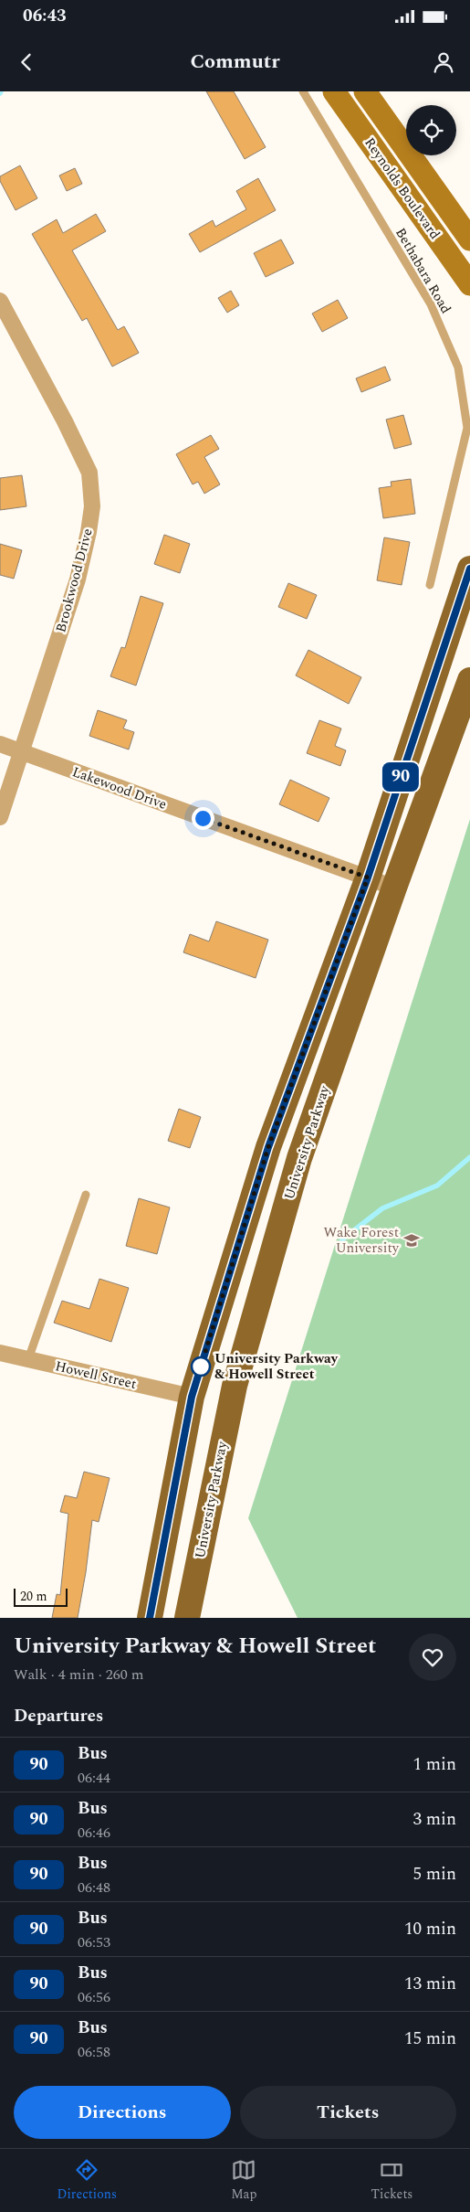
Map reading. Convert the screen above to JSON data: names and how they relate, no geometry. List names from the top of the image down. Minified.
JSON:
{"streets":{"main road":["Reynolds Boulevard","University Parkway"],"street":["Brookwood Drive","Lakewood Drive","Howell Street"],"lane":["Bethabara Road"]},"crossings":[["Brookwood Drive","Lakewood Drive"],["Lakewood Drive","University Parkway"]],"places":{"school or university":["Wake Forest University"],"other":["University Parkway & Howell Street"]},"lines":["bus line 90"],"scale_bar":"20 m","page":{"status":"06:43","header":"Commutr","on_map":"90","scale":"20 m","heading":[["University Parkway & Howell Street","Walk · 4 min · 260 m"],"Departures"],"list":[{"mark":"90","name":"Bus","note":"06:44","value":"1 min"},{"mark":"90","name":"Bus","note":"06:46","value":"3 min"},{"mark":"90","name":"Bus","note":"06:48","value":"5 min"},{"mark":"90","name":"Bus","note":"06:53","value":"10 min"},{"mark":"90","name":"Bus","note":"06:56","value":"13 min"},{"mark":"90","name":"Bus","note":"06:58","value":"15 min"}],"buttons":["Directions","Tickets"],"tabs":["Directions","Map","Tickets"]}}
